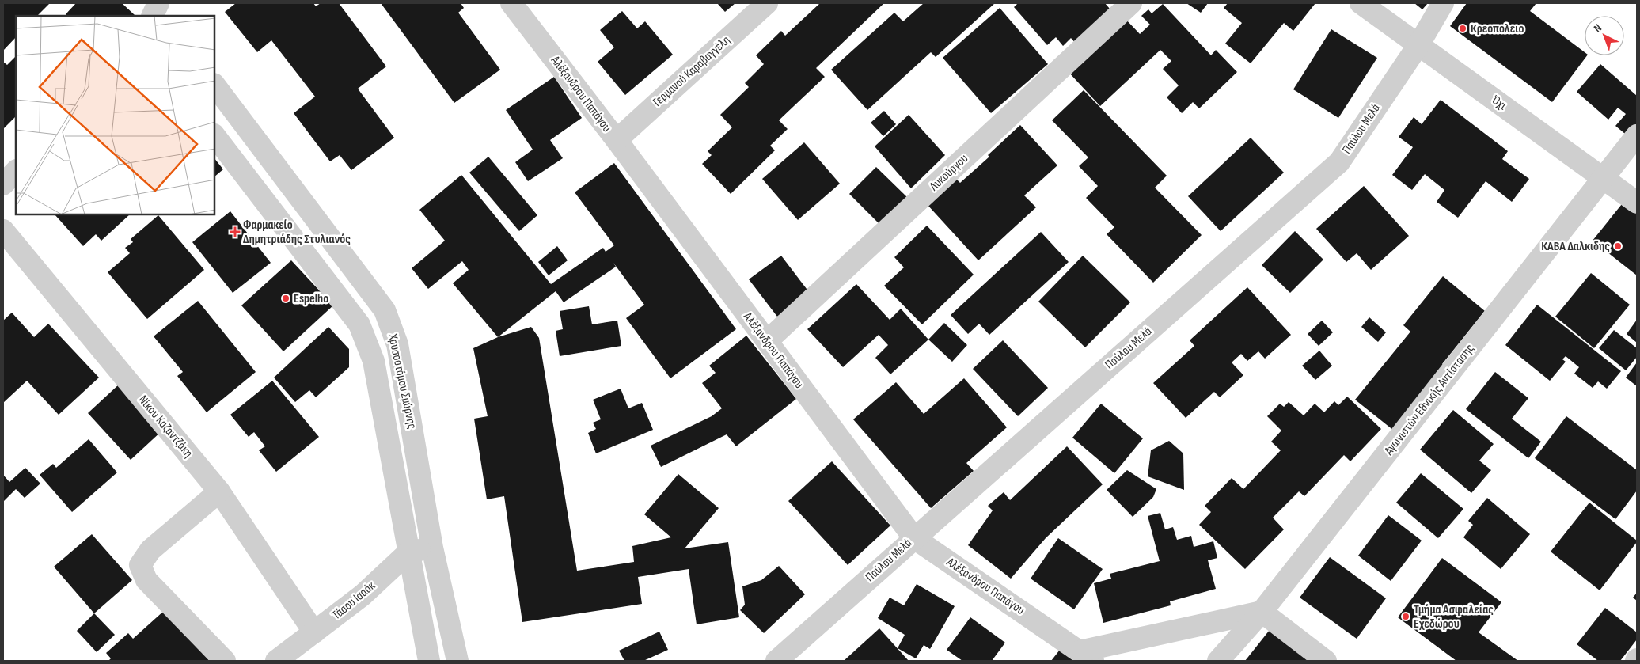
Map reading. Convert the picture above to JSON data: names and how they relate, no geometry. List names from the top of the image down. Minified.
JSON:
{"streets":{"street":["Γερμανού Καραβαγγέλη","Αλέξανδρου Παπάγου","Όχι","Παύλου Μελά","Λυκούργου","Χρυσοστόμου Σμύρνης","Αγωνιστών Εθνικής Αντίστασης","Νίκου Καζαντζάκη","Τάσου Ισαάκ"]},"crossings":[["Γερμανού Καραβαγγέλη","Αλέξανδρου Παπάγου"],["Αλέξανδρου Παπάγου","Παύλου Μελά"],["Αλέξανδρου Παπάγου","Λυκούργου"],["Αλέξανδρου Παπάγου","Αγωνιστών Εθνικής Αντίστασης"],["Όχι","Παύλου Μελά"],["Όχι","Αγωνιστών Εθνικής Αντίστασης"],["Χρυσοστόμου Σμύρνης","Τάσου Ισαάκ"],["Νίκου Καζαντζάκη","Τάσου Ισαάκ"]],"places":{"other":["Κρεοπολειο","ΚΑΒΑ Δαλκιδης","Espelho","Τμήμα Ασφαλείας Εχεδώρου"],"health":["Φαρμακείο Δημητριάδης Στυλιανός"]},"north":"top left"}
